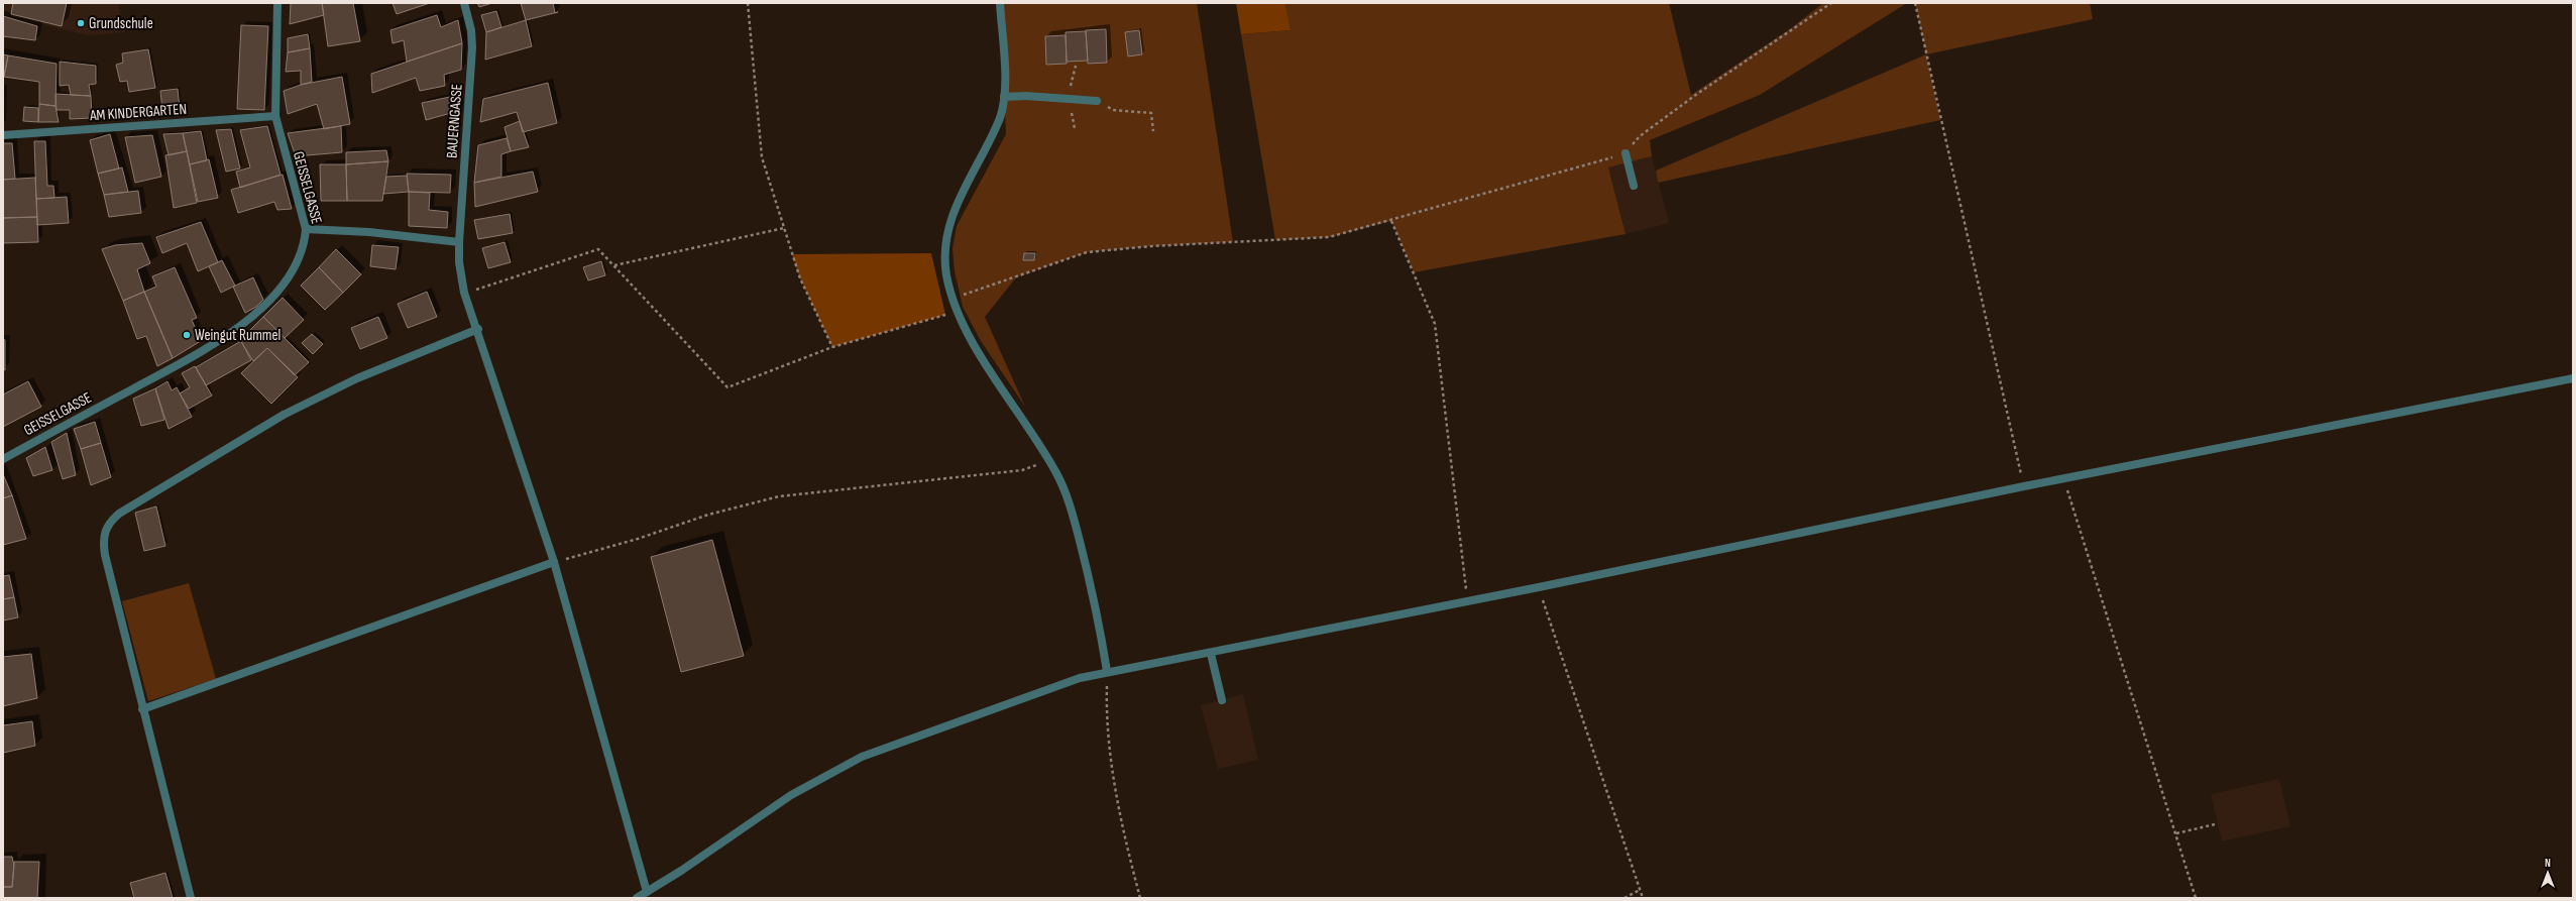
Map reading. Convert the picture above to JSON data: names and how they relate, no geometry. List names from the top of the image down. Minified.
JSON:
{"streets":{"street":["AM KINDERGARTEN","BAUERNGASSE","GEISSELGASSE"]},"crossings":[["AM KINDERGARTEN","GEISSELGASSE"]],"places":["Grundschule","Weingut Rummel"],"north":"top"}
